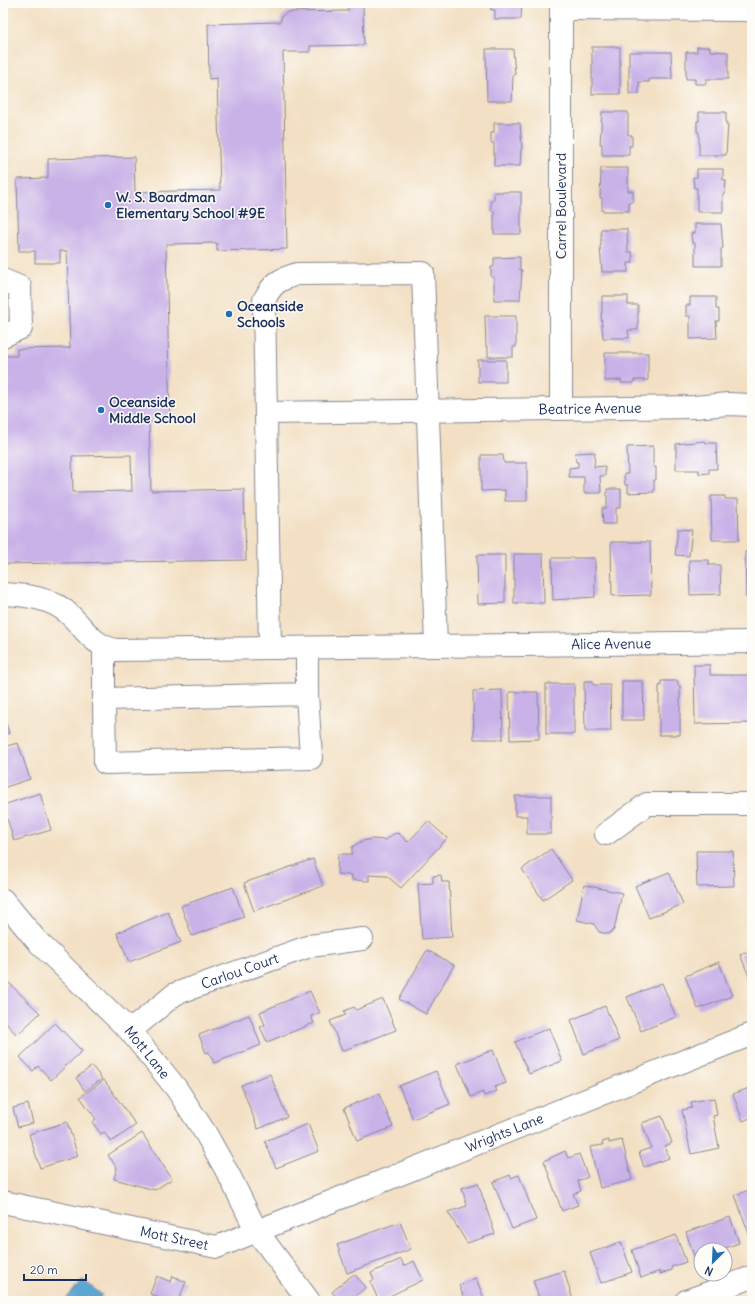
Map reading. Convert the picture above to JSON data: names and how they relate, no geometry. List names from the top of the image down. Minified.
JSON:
{"streets":{"street":["Carrel Boulevard","Beatrice Avenue","Alice Avenue","Carlou Court","Mott Lane","Wrights Lane","Mott Street"]},"crossings":[["Carrel Boulevard","Beatrice Avenue"],["Carlou Court","Mott Lane"],["Mott Lane","Wrights Lane"],["Mott Lane","Mott Street"],["Wrights Lane","Mott Street"]],"places":["W. S. Boardman Elementary School #9E","Oceanside Schools","Oceanside Middle School"],"scale_bar":"20 m","north":"bottom left"}
